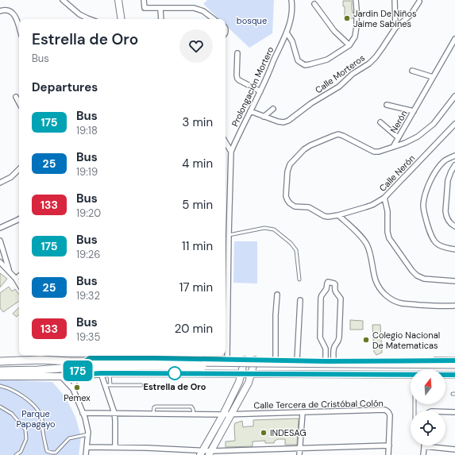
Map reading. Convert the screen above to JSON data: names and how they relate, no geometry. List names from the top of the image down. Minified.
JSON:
{"streets":{"street":["Calle Morteros","Prolongación Mortero","Nerón","Calle Nerón","Calle Tercera de Cristóbal Colón"]},"crossings":[["Calle Morteros","Prolongación Mortero"],["Nerón","Calle Nerón"]],"parks":["bosque","Parque Papagayo"],"places":["Jardin De Niños Jaime Sabines","Colegio Nacional De Matematicas","Estrella de Oro","Pemex","INDESAG"],"lines":["bus line 175"],"north":"top","page":{"on_map":"175","heading":[["Estrella de Oro","Bus"],"Departures"],"list":[{"mark":"175","name":"Bus","note":"19:18","value":"3 min"},{"mark":"25","name":"Bus","note":"19:19","value":"4 min"},{"mark":"133","name":"Bus","note":"19:20","value":"5 min"},{"mark":"175","name":"Bus","note":"19:26","value":"11 min"},{"mark":"25","name":"Bus","note":"19:32","value":"17 min"},{"mark":"133","name":"Bus","note":"19:35","value":"20 min"}]}}
